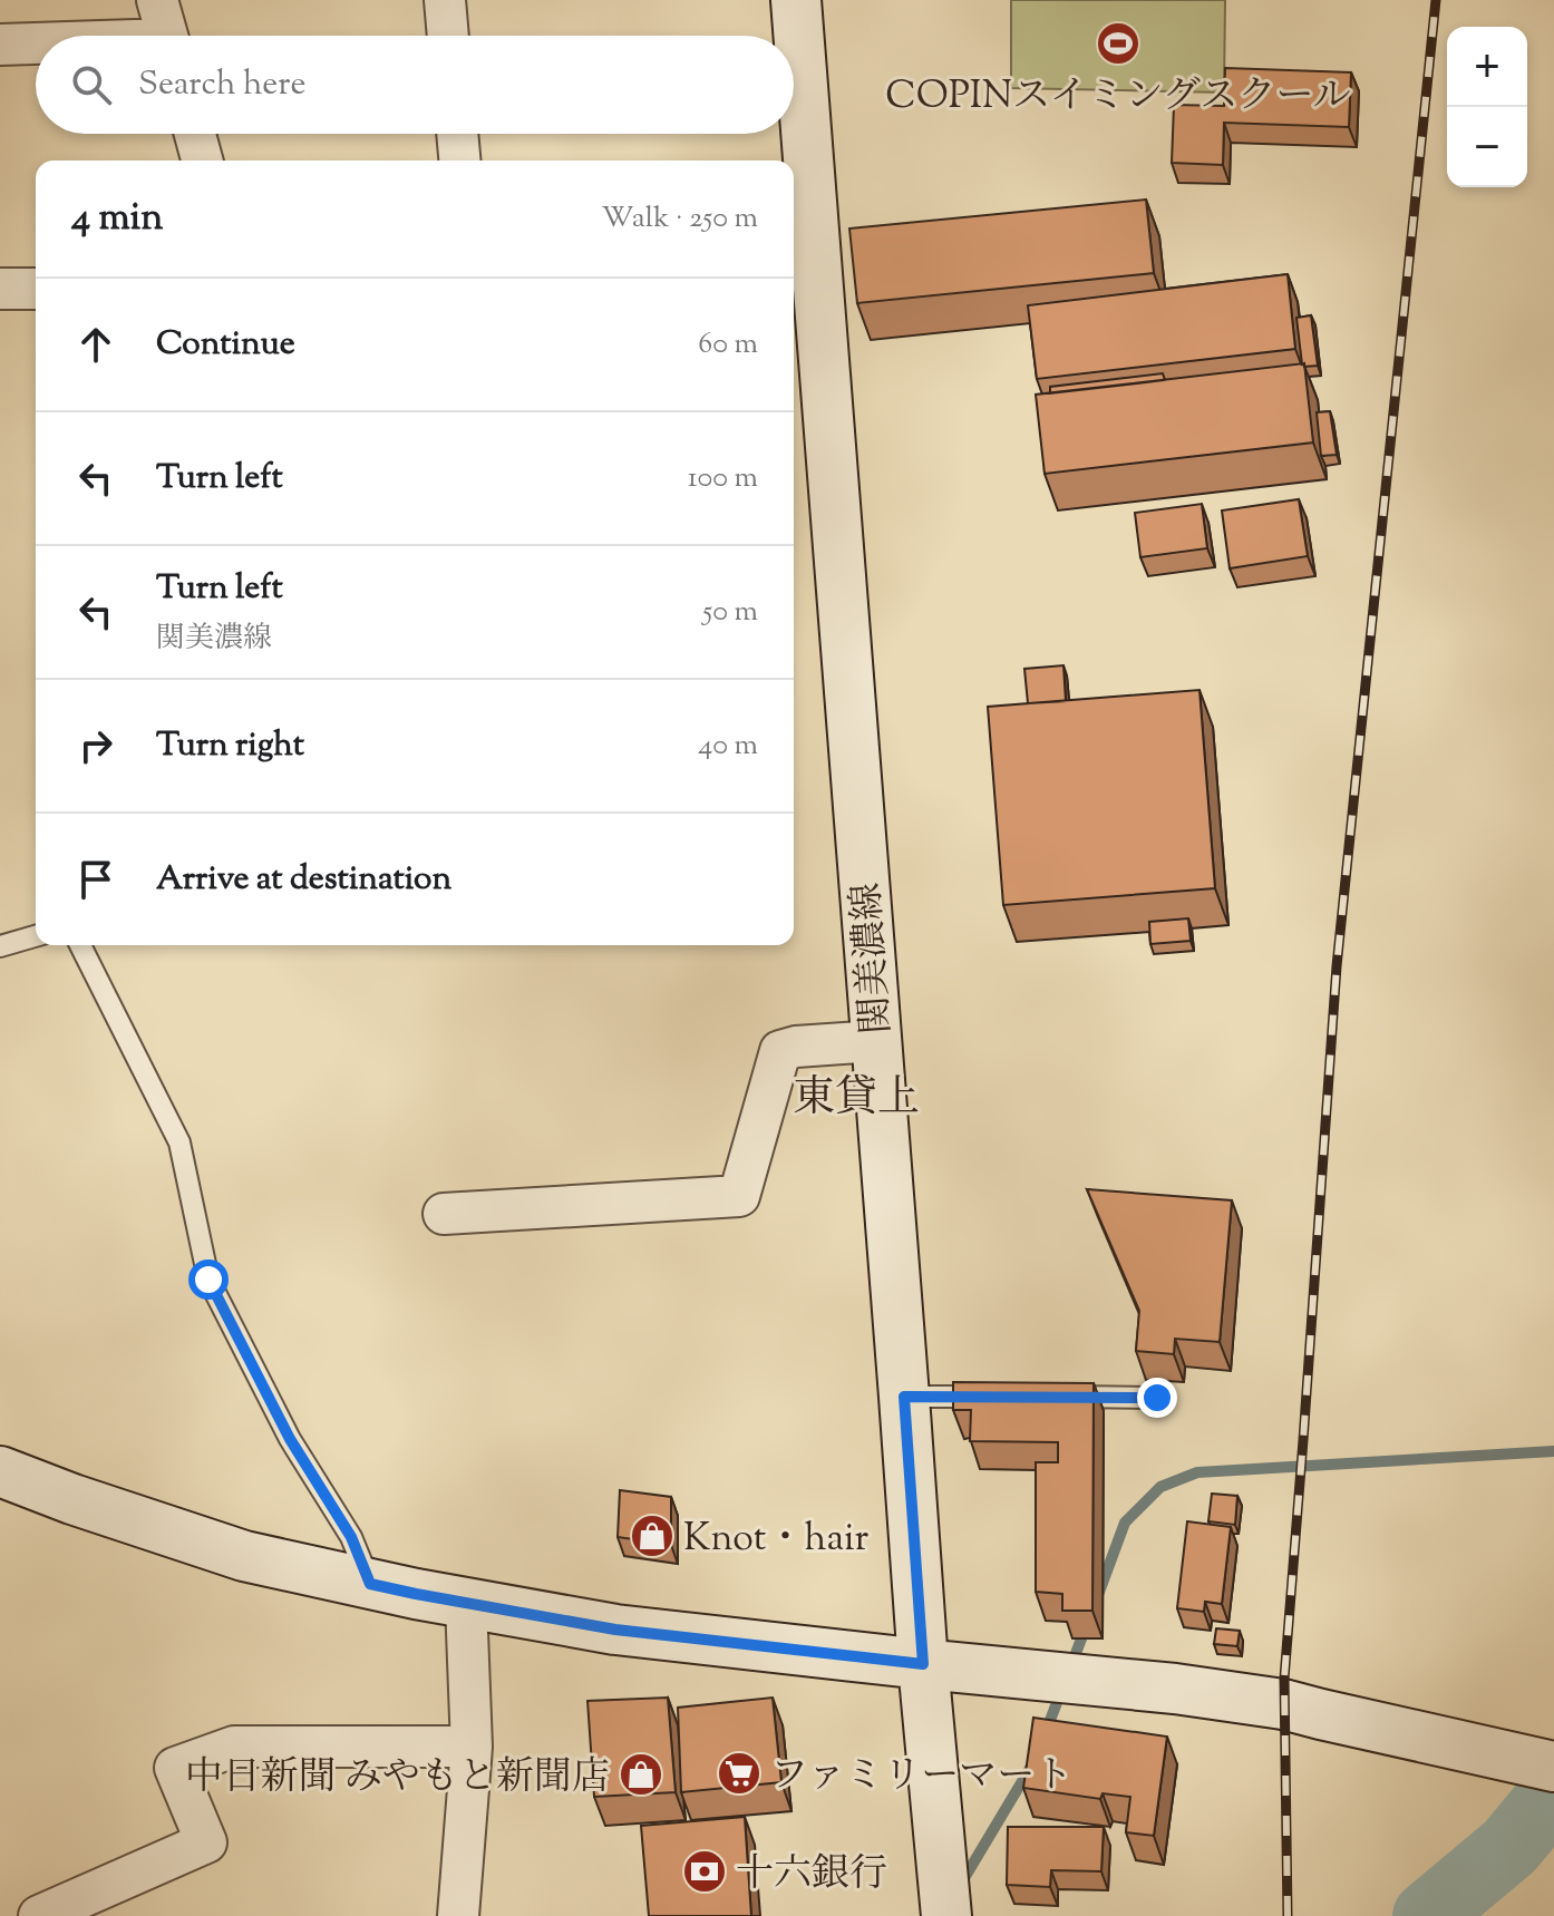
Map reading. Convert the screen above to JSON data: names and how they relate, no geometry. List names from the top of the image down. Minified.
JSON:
{"streets":{"main road":["関美濃線"]},"districts":["東貸上"],"places":{"sports":["COPINスイミングスクール"],"shop":["Knot・hair","中日新聞 みやもと新聞店"],"supermarket":["ファミリーマート"],"bank":["十六銀行"]},"page":{"map_buttons":["+","−"],"search":"Search here","heading":["4 min","Walk · 250 m"],"list":[["Continue","60 m"],["Turn left","100 m"],["Turn left","関美濃線","50 m"],["Turn right","40 m"],"Arrive at destination"]}}
